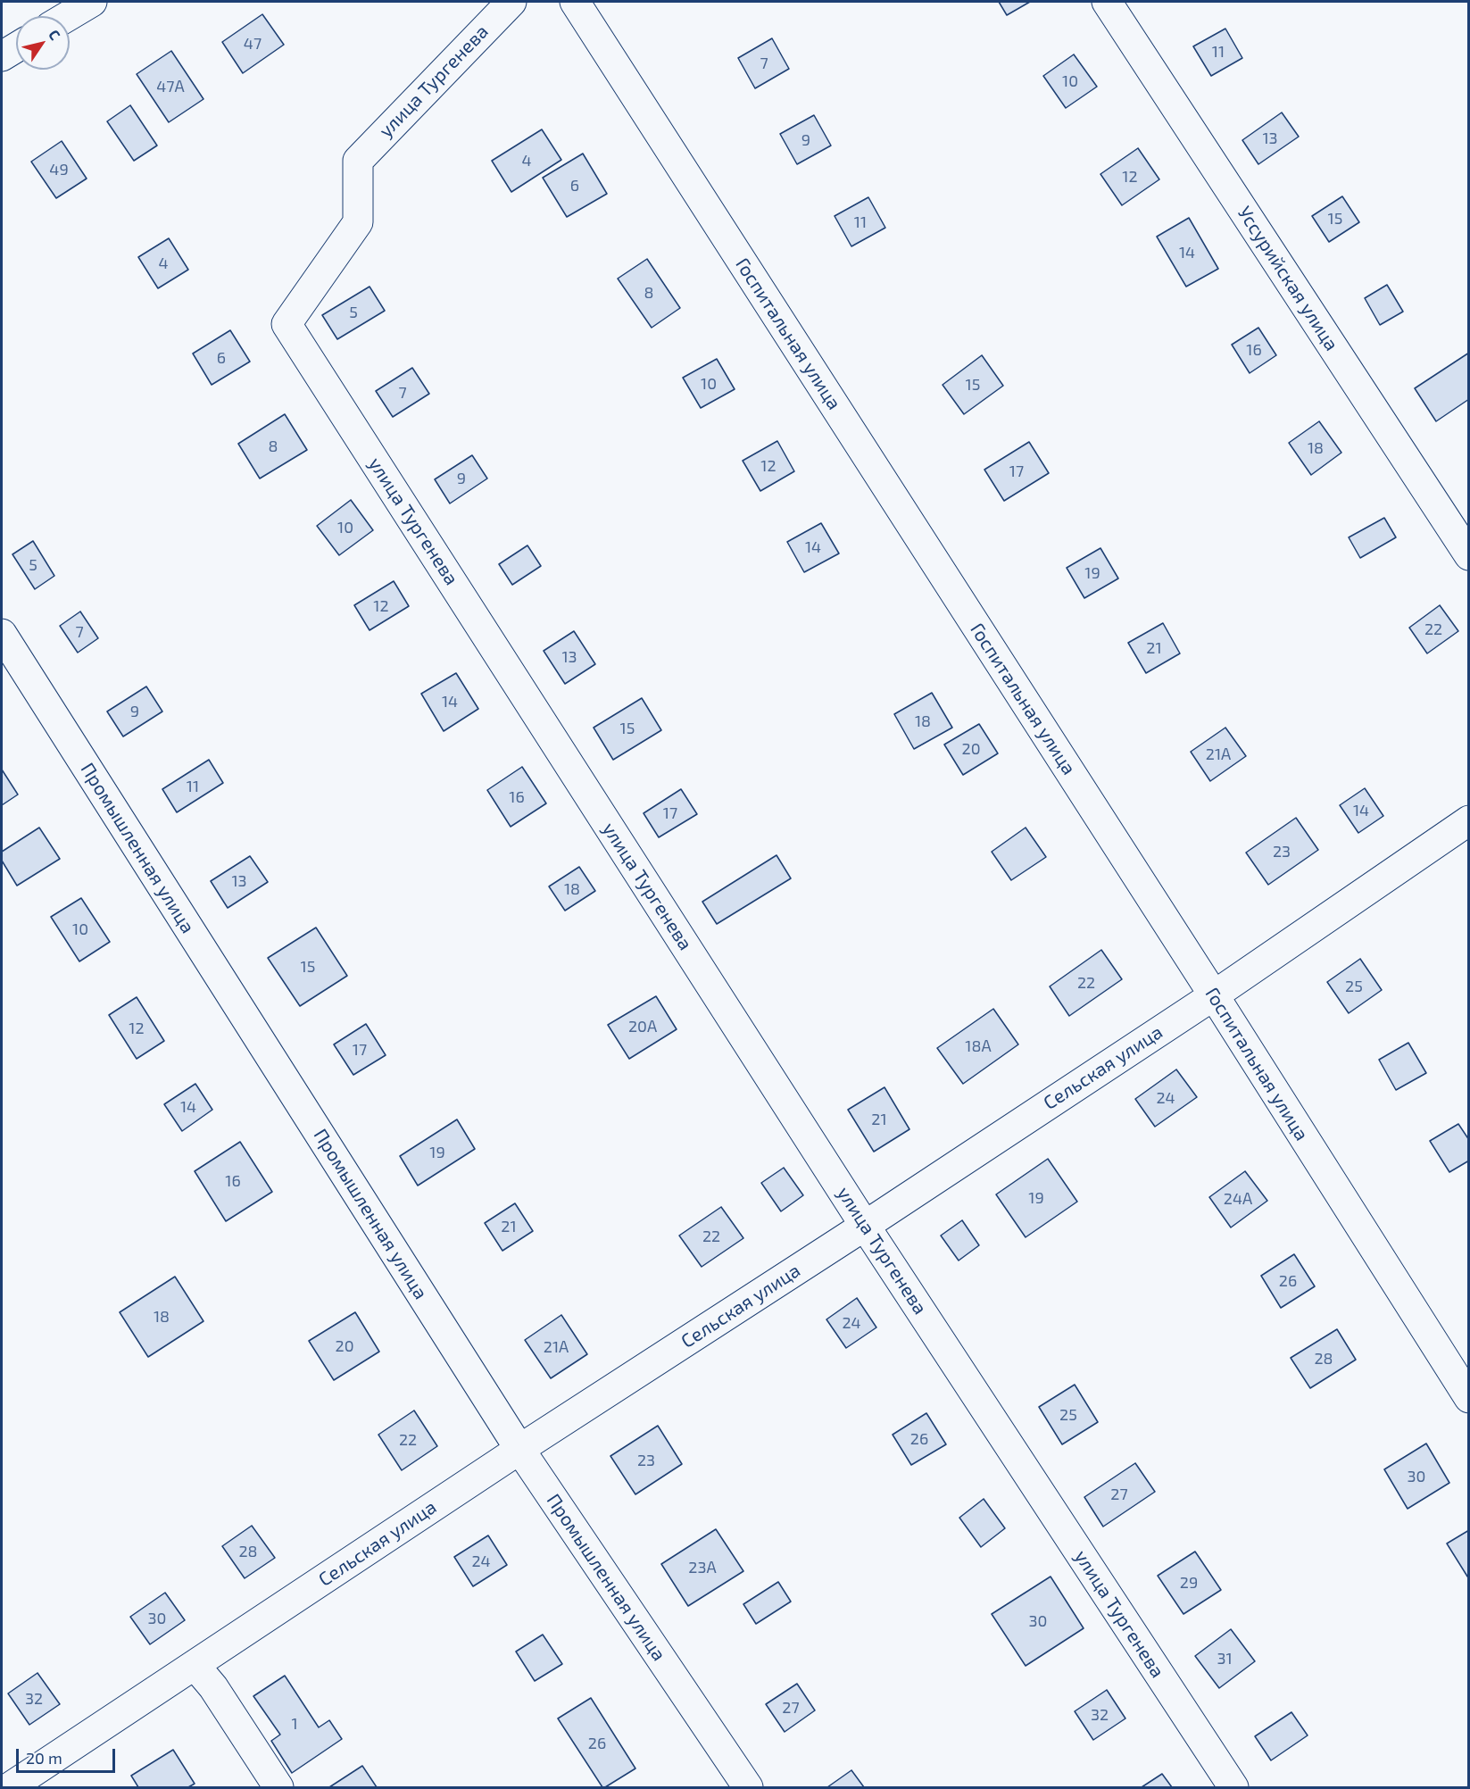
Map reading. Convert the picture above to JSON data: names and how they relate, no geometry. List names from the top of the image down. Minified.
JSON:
{"streets":{"street":["улица Тургенева","Уссурийская улица","Госпитальная улица","Промышленная улица","Сельская улица"]},"crossings":[["улица Тургенева","Сельская улица"],["Госпитальная улица","Сельская улица"],["Промышленная улица","Сельская улица"]],"house_numbers":["47","11","7","10","47А","13","9","4","49","12","6","15","11","14","4","8","5","16","6","10","15","7","8","18","12","17","9","10","14","5","19","12","22","7","21","13","14","9","18","15","20","21А","11","16","14","17","23","13","18","10","15","22","25","20А","12","18А","17","24","14","21","19","16","19","24А","21","22","26","18","24","20","21А","28","25","26","22","23","30","27","28","24","23А","29","30","30","31","32","27","32","1","26"],"scale_bar":"20 m","north":"top right"}
